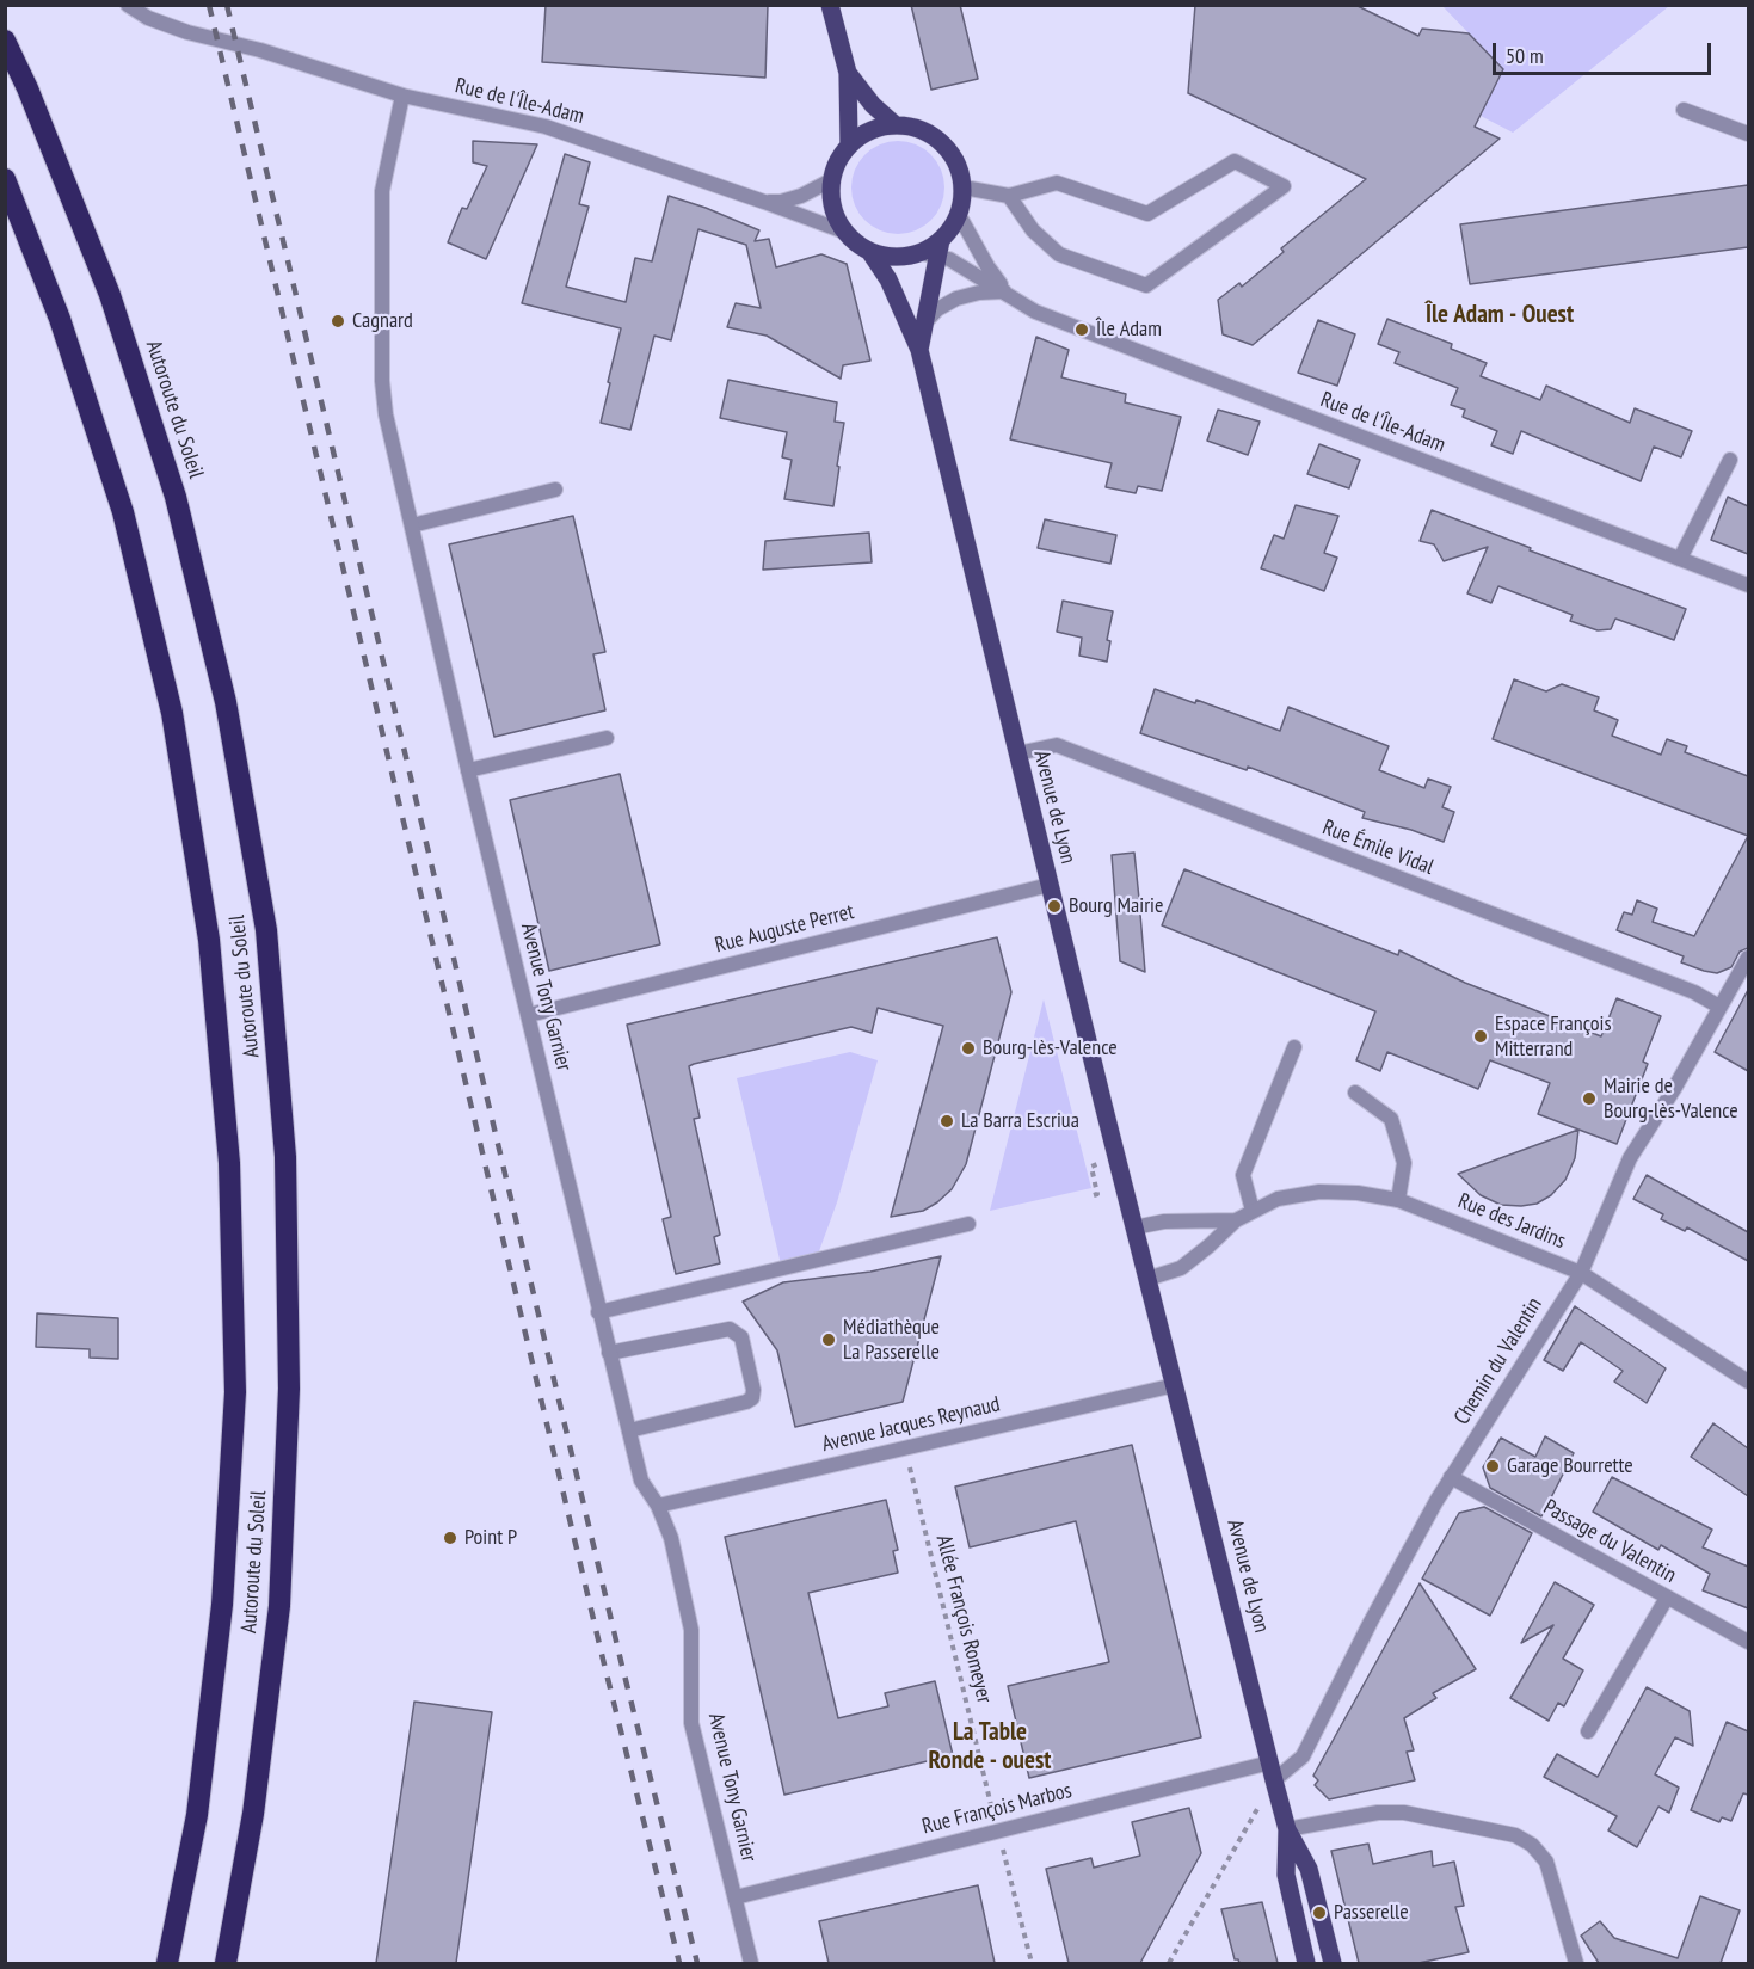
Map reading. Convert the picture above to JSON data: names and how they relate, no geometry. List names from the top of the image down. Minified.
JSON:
{"streets":{"highway":["Autoroute du Soleil"],"main road":["Avenue de Lyon"],"street":["Rue de l'Île-Adam","Rue Émile Vidal","Rue Auguste Perret","Avenue Tony Garnier","Rue des Jardins","Chemin du Valentin","Avenue Jacques Reynaud","Passage du Valentin","Rue François Marbos"],"path":["Allée François Romeyer"]},"crossings":[["Rue de l'Île-Adam","Avenue Tony Garnier"],["Avenue de Lyon","Rue Émile Vidal"],["Avenue de Lyon","Rue Auguste Perret"],["Avenue de Lyon","Rue des Jardins"],["Avenue de Lyon","Chemin du Valentin"],["Avenue de Lyon","Avenue Jacques Reynaud"],["Avenue de Lyon","Rue François Marbos"],["Rue Émile Vidal","Chemin du Valentin"],["Rue Auguste Perret","Avenue Tony Garnier"],["Avenue Tony Garnier","Avenue Jacques Reynaud"],["Avenue Tony Garnier","Rue François Marbos"],["Rue des Jardins","Chemin du Valentin"],["Chemin du Valentin","Passage du Valentin"],["Chemin du Valentin","Rue François Marbos"],["Avenue Jacques Reynaud","Allée François Romeyer"],["Allée François Romeyer","Rue François Marbos"]],"districts":["Île Adam - Ouest","La Table Ronde - ouest"],"places":["Cagnard","Île Adam","Bourg Mairie","Espace François Mitterrand","Bourg-lès-Valence","Mairie de Bourg-lès-Valence","La Barra Escriua","Médiathèque La Passerelle","Garage Bourrette","Point P","Passerelle"],"scale_bar":"50 m"}
